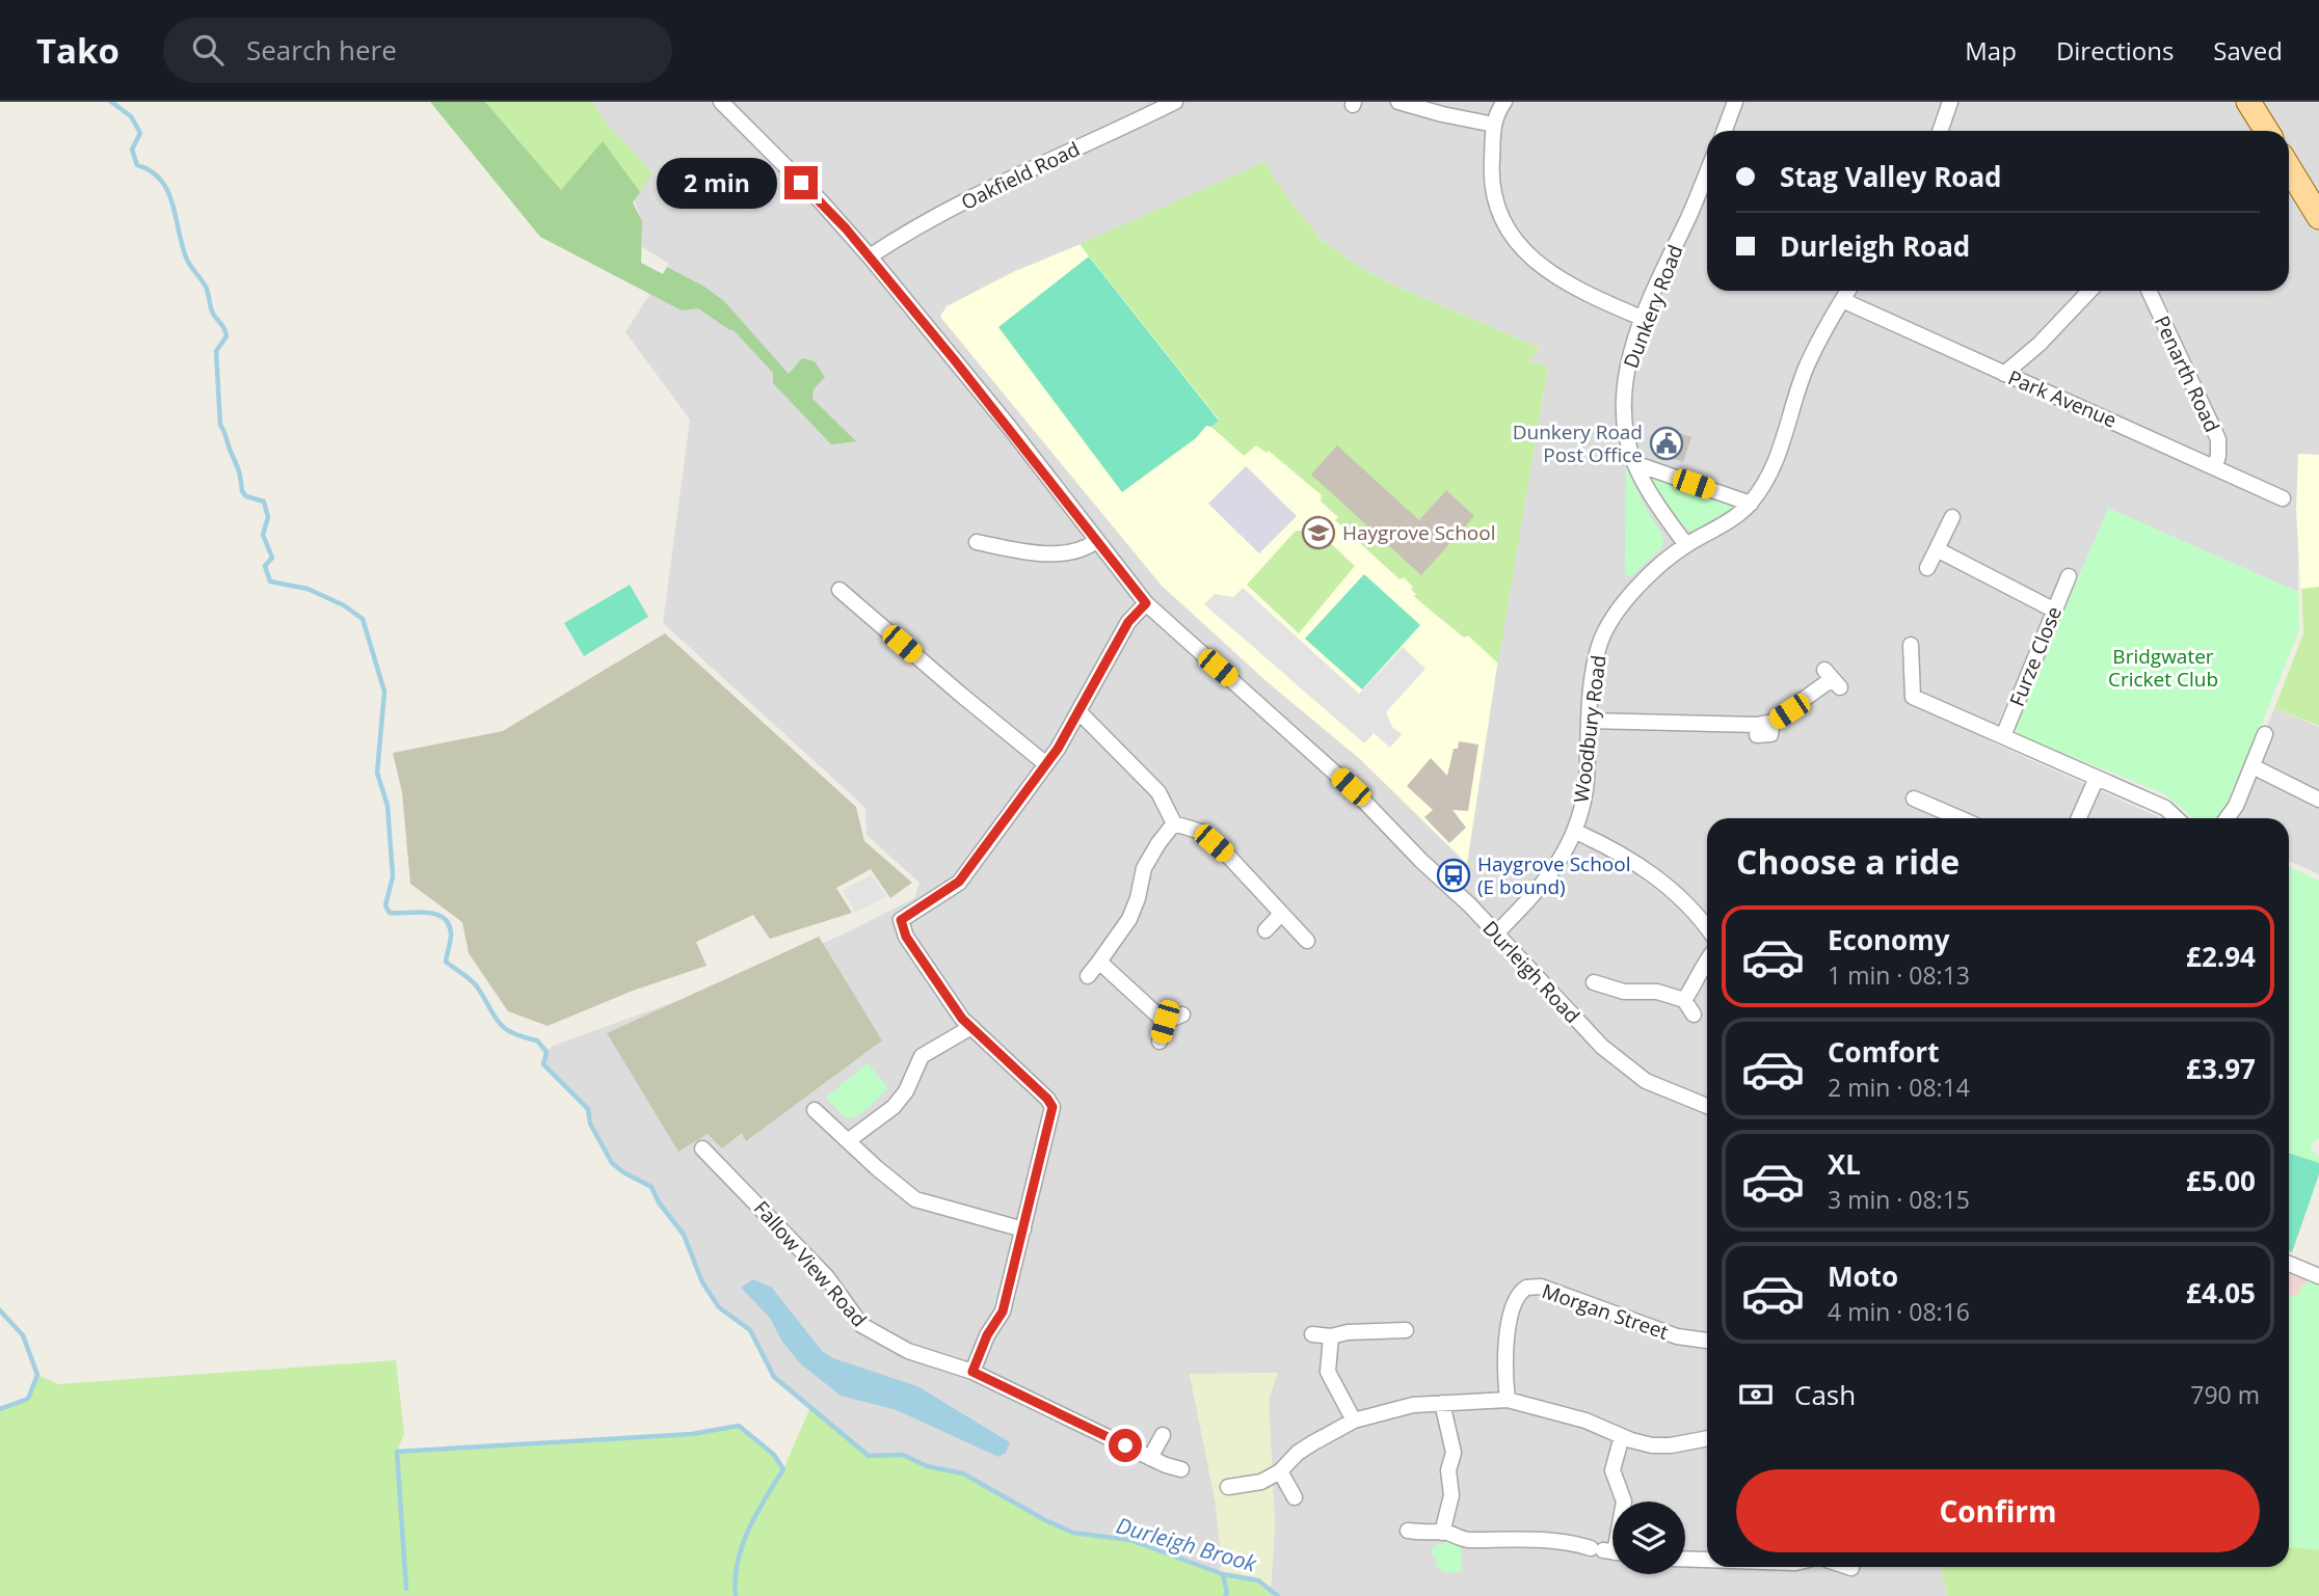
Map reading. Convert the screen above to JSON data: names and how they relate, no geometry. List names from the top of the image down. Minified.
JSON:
{"streets":{"street":["Oakfield Road","Dunkery Road","Penarth Road","Park Avenue","Furze Close","Woodbury Road","Durleigh Road","Fallow View Road","Morgan Street"]},"crossings":[["Oakfield Road","Durleigh Road"],["Dunkery Road","Woodbury Road"],["Penarth Road","Park Avenue"],["Park Avenue","Woodbury Road"],["Woodbury Road","Durleigh Road"]],"water":["Durleigh Brook"],"parks":["Bridgwater Cricket Club"],"places":{"public building":["Dunkery Road Post Office"],"school or university":["Haygrove School"],"bus stop":["Haygrove School (E bound)"]},"page":{"header":"Tako","search":"Search here","nav":["Map","Directions","Saved"],"banner":["Stag Valley Road","Durleigh Road"],"bubble":"2 min","heading":"Choose a ride","list":[{"name":"Economy","note":"1 min · 08:13","value":"£2.94"},{"name":"Comfort","note":"2 min · 08:14","value":"£3.97"},{"name":"XL","note":"3 min · 08:15","value":"£5.00"},{"name":"Moto","note":"4 min · 08:16","value":"£4.05"}],"pay":["Cash","790 m"],"buttons":"Confirm"}}
